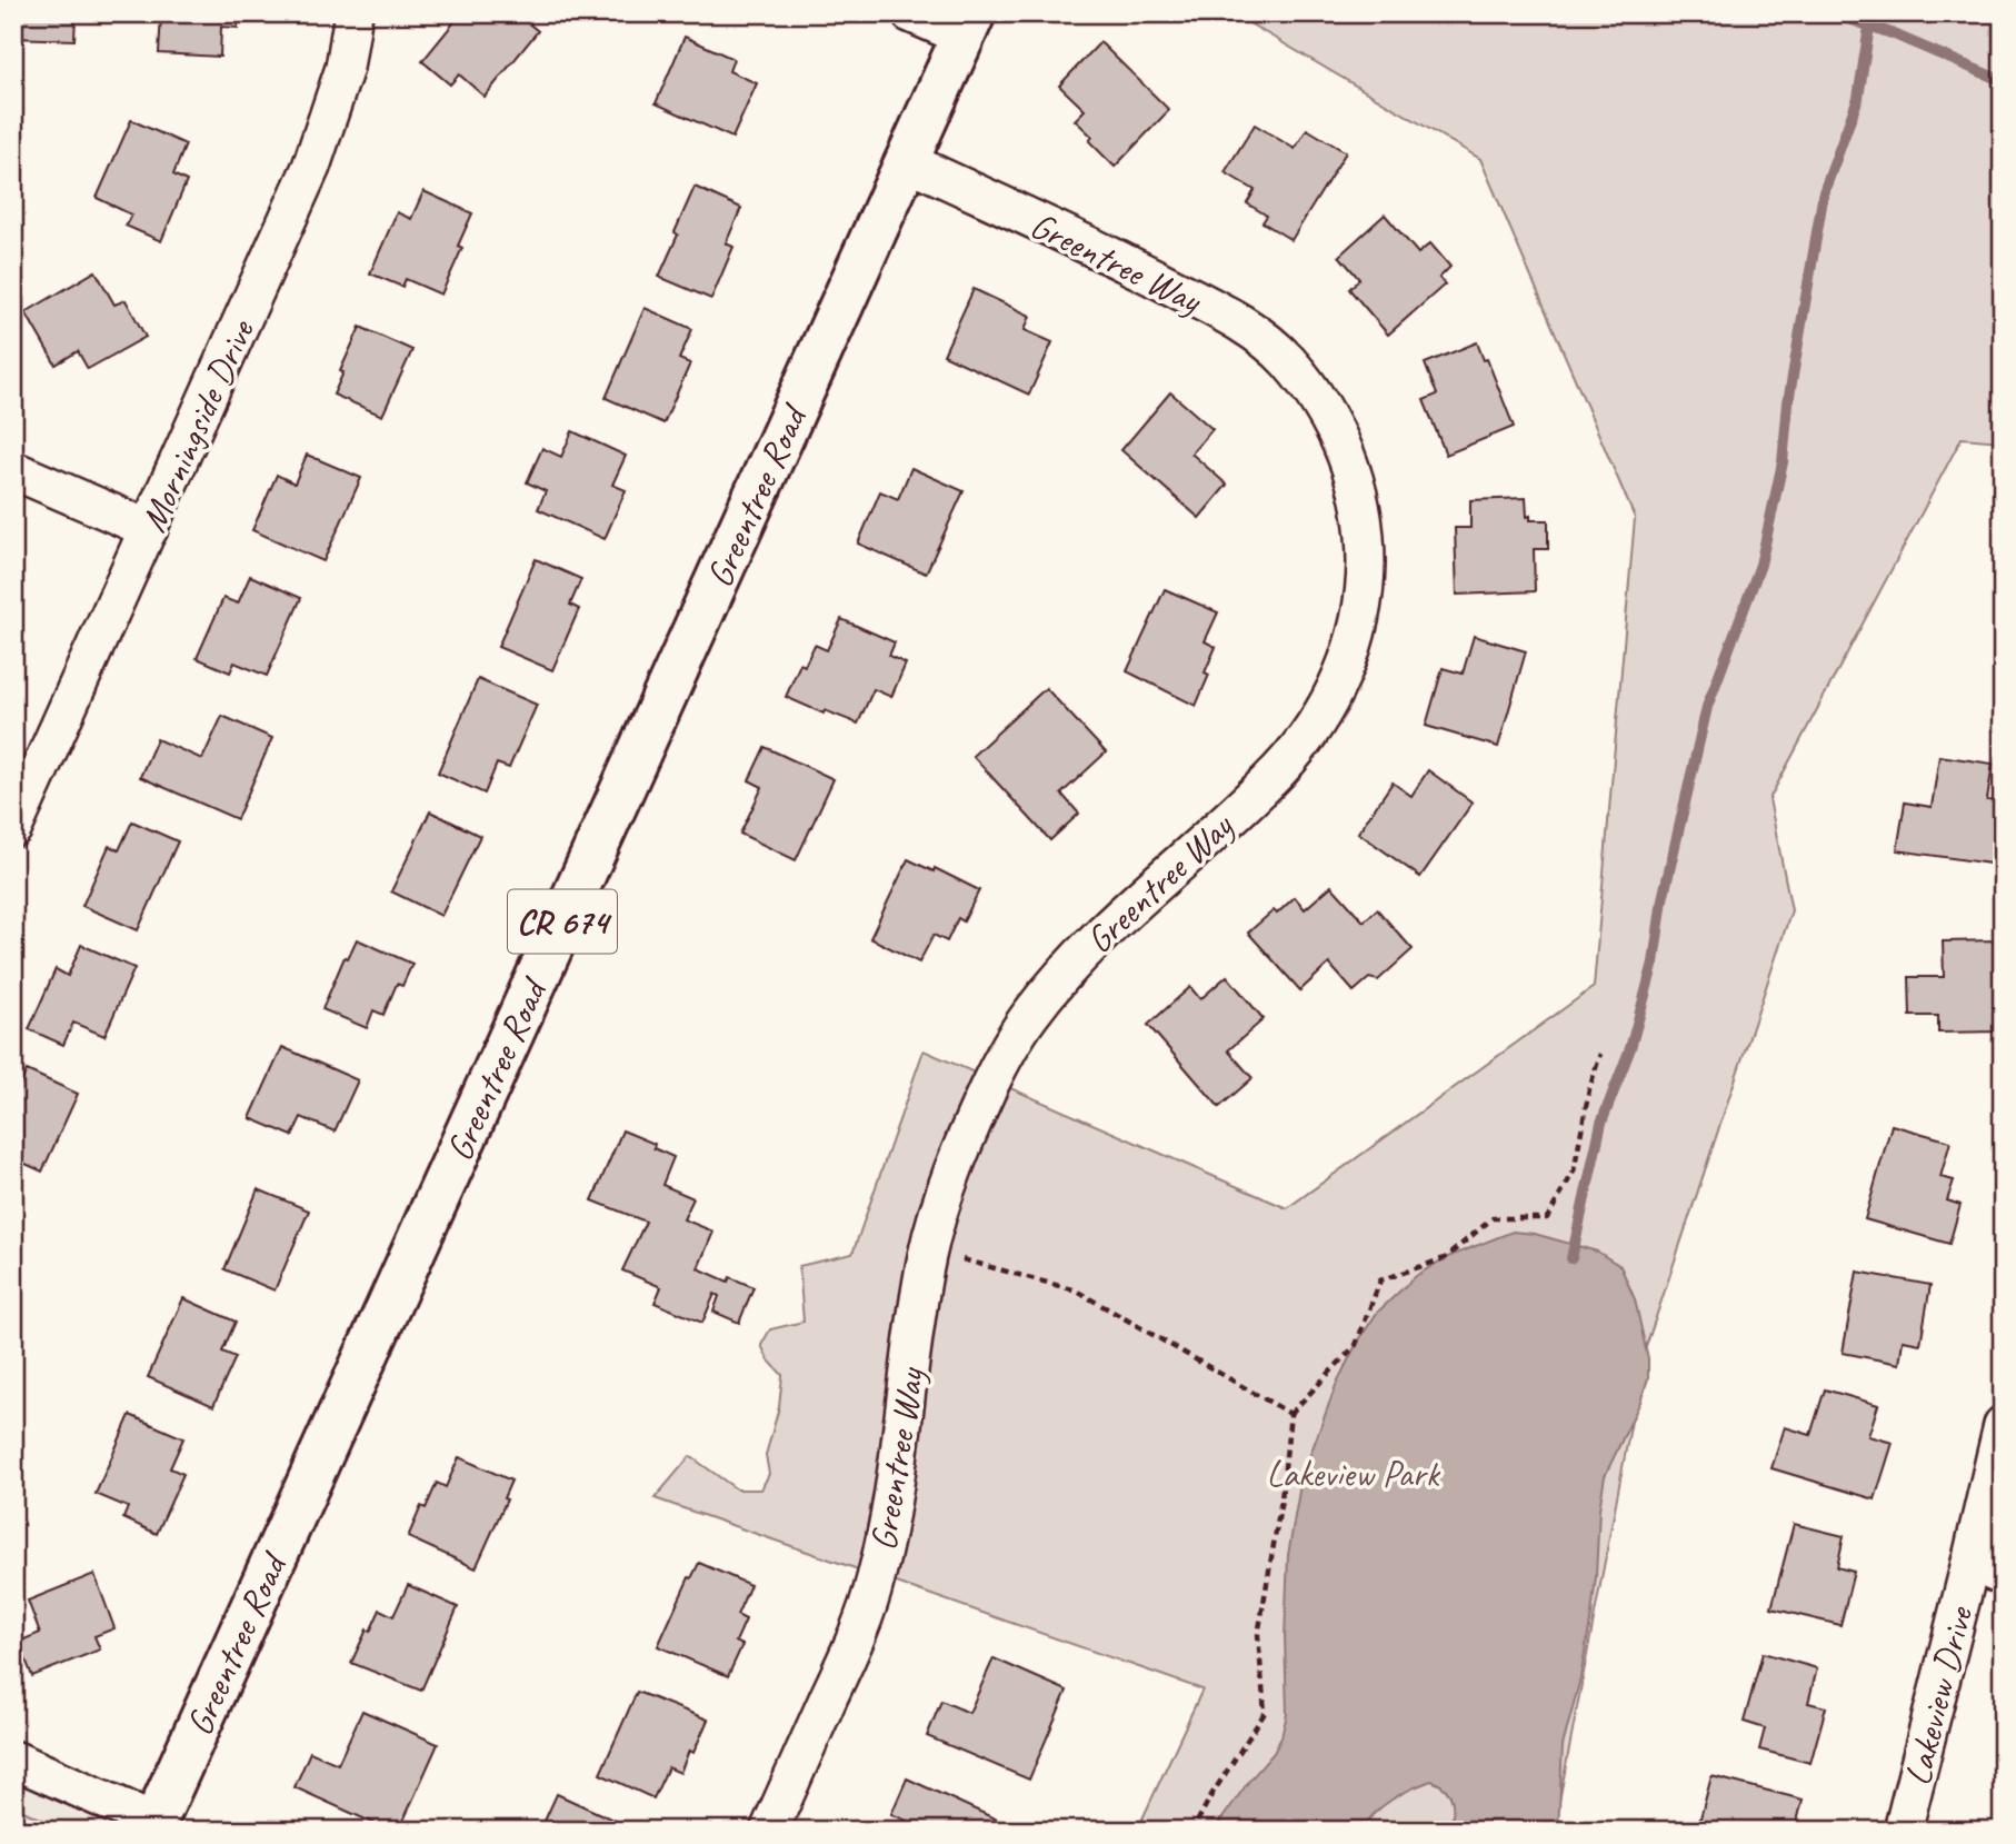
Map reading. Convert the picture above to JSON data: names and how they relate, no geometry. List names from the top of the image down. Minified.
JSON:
{"streets":{"main road":["Greentree Road","CR 674"],"street":["Greentree Way","Morningside Drive","Lakeview Drive"]},"crossings":[["Greentree Way","Greentree Road"]],"parks":["Lakeview Park"]}
